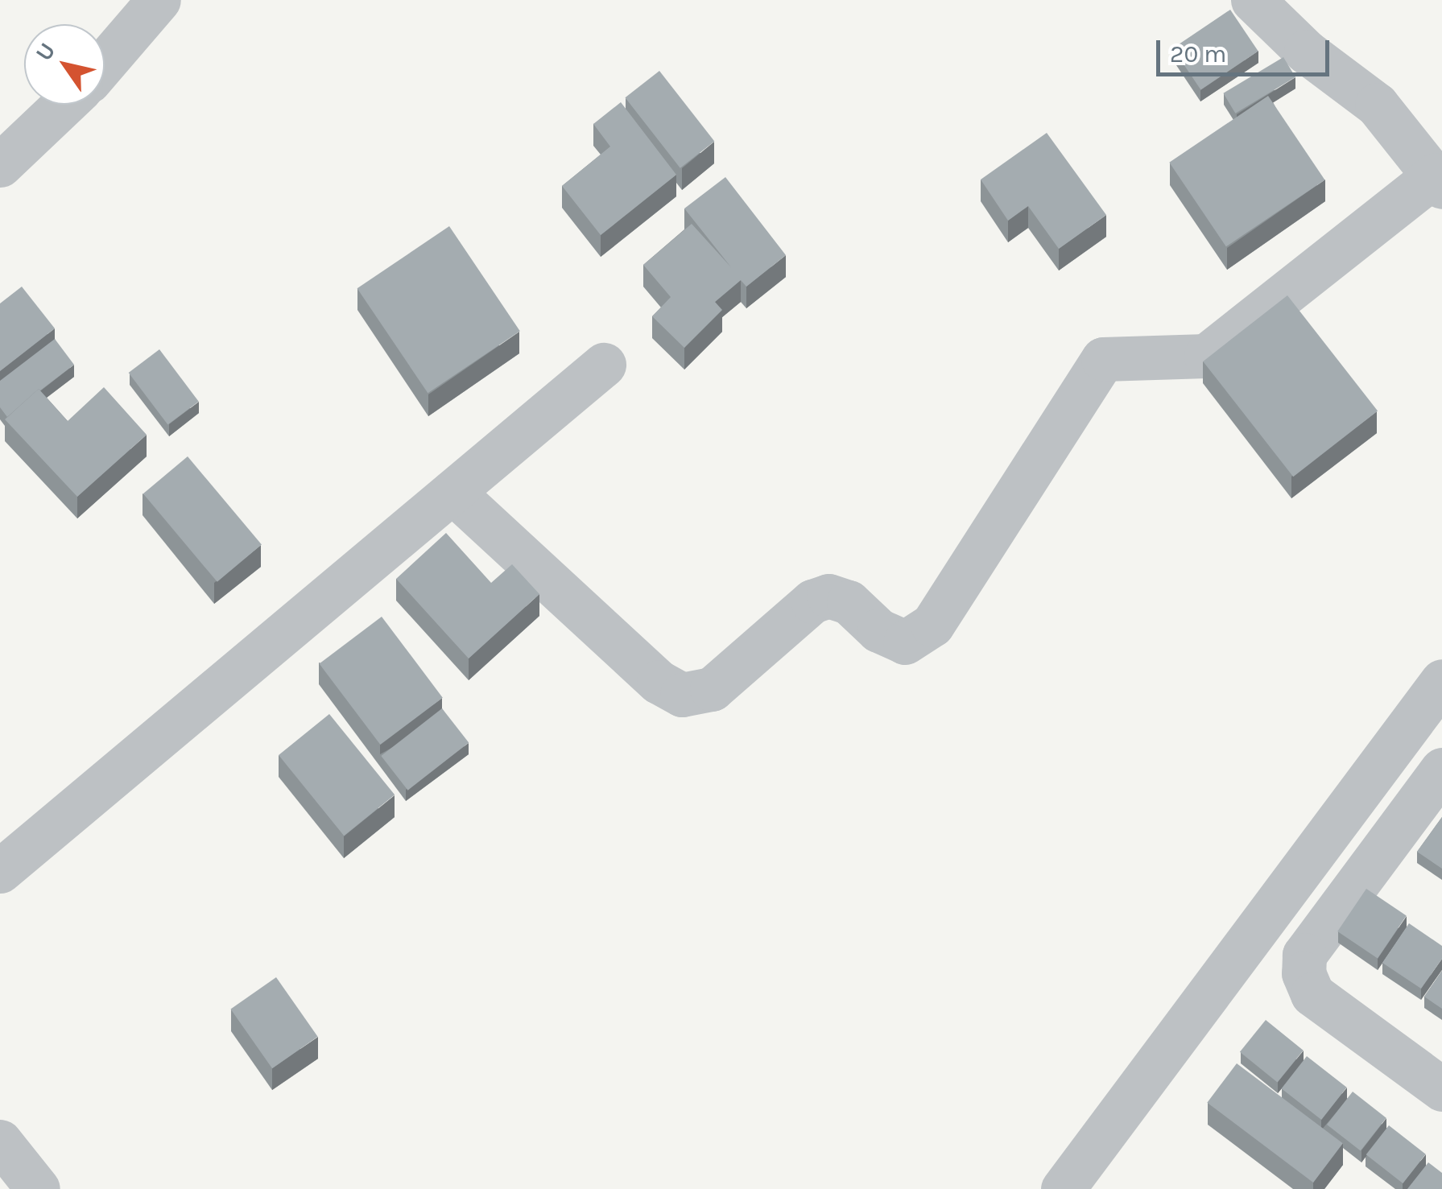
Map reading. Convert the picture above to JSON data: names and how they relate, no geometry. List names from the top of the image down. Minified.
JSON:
{"scale_bar":"20 m","north":"top left"}
